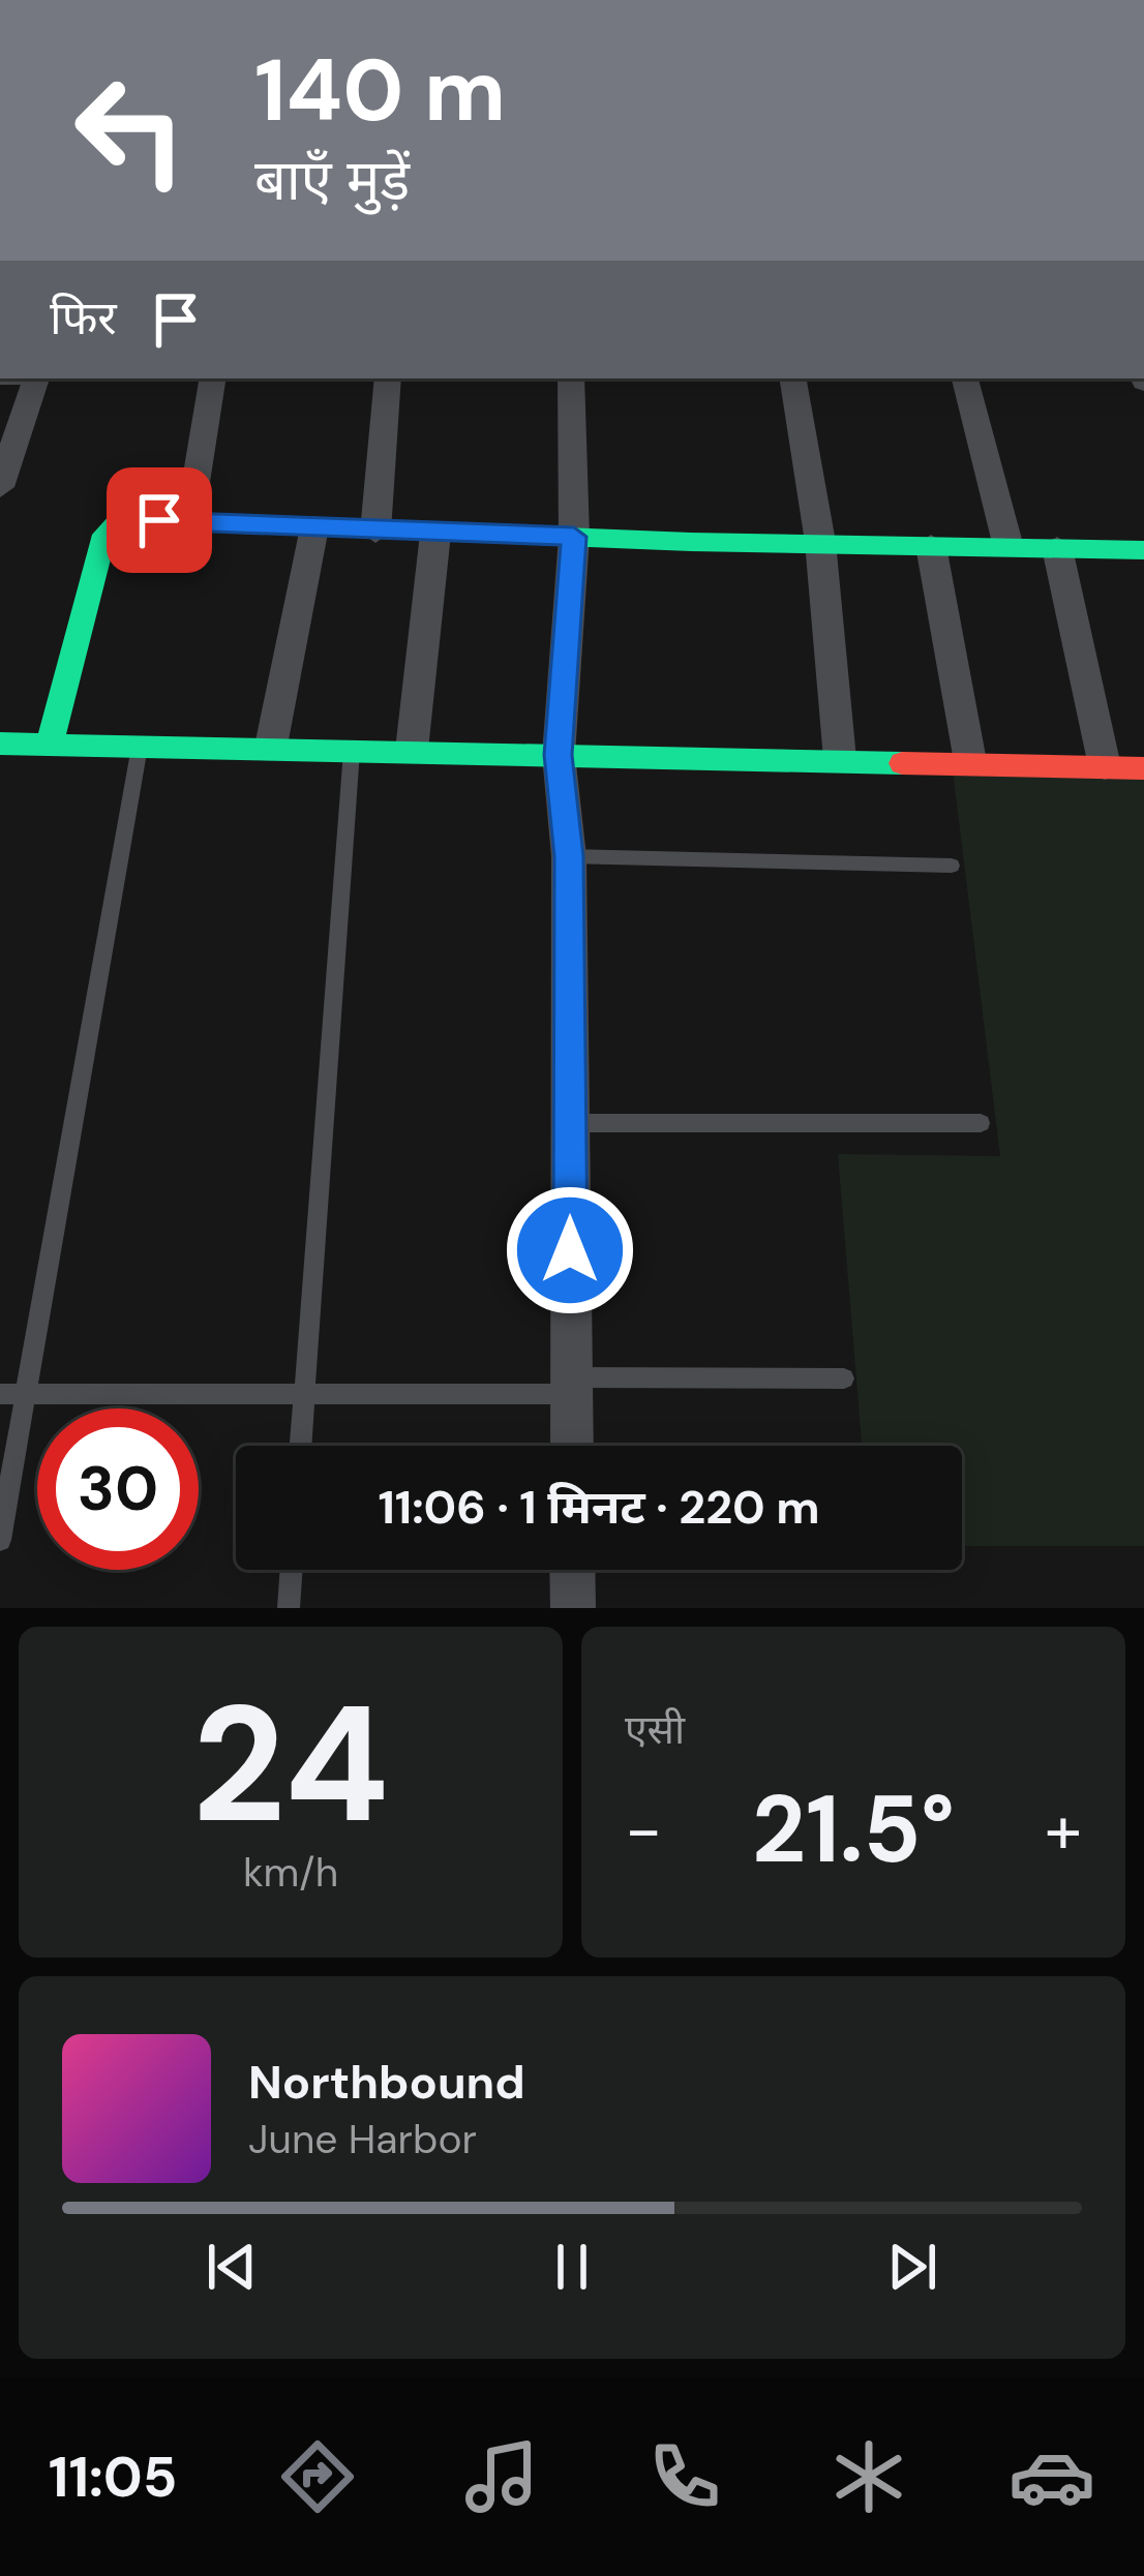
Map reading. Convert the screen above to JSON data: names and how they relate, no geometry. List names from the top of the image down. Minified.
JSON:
{"page":{"turn":["140 m","बाएँ मुड़ें"],"then":"फिर","limit":"30","trip":"11:06 · 1 मिनट · 220 m","tile":[["24","km/h"],"एसी"],"heat":["−","21.5°","+"],"song":["Northbound","June Harbor"],"tabs":"11:05"}}
